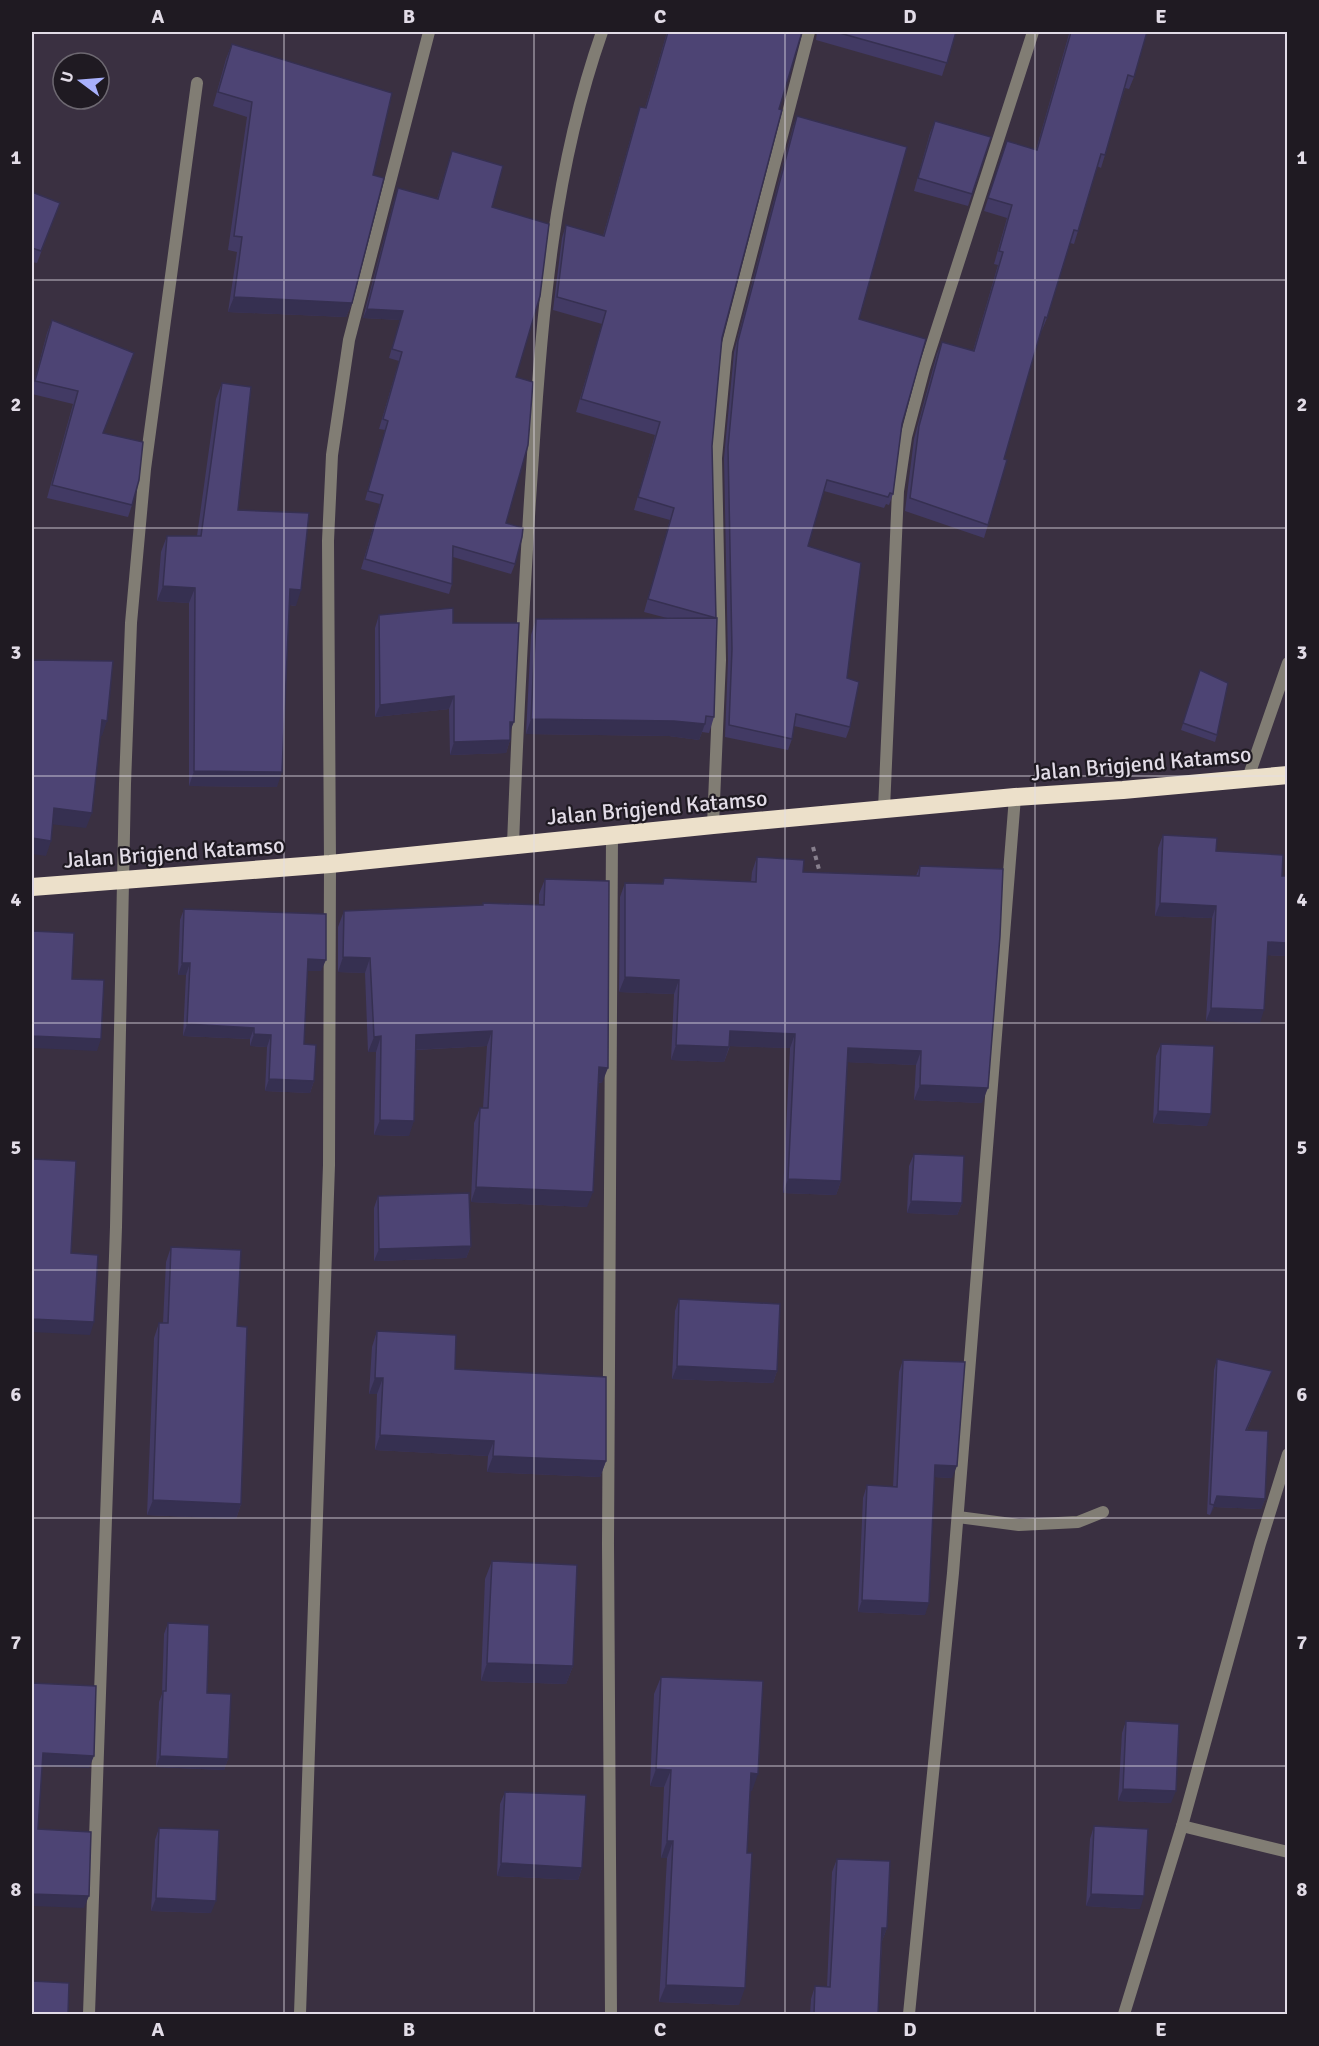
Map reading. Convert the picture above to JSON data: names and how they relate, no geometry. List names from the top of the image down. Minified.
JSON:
{"streets":{"highway":["Jalan Brigjend Katamso"]},"north":"left","grid":{"columns":["A","B","C","D","E"],"rows":["1","2","3","4","5","6","7","8"]}}
